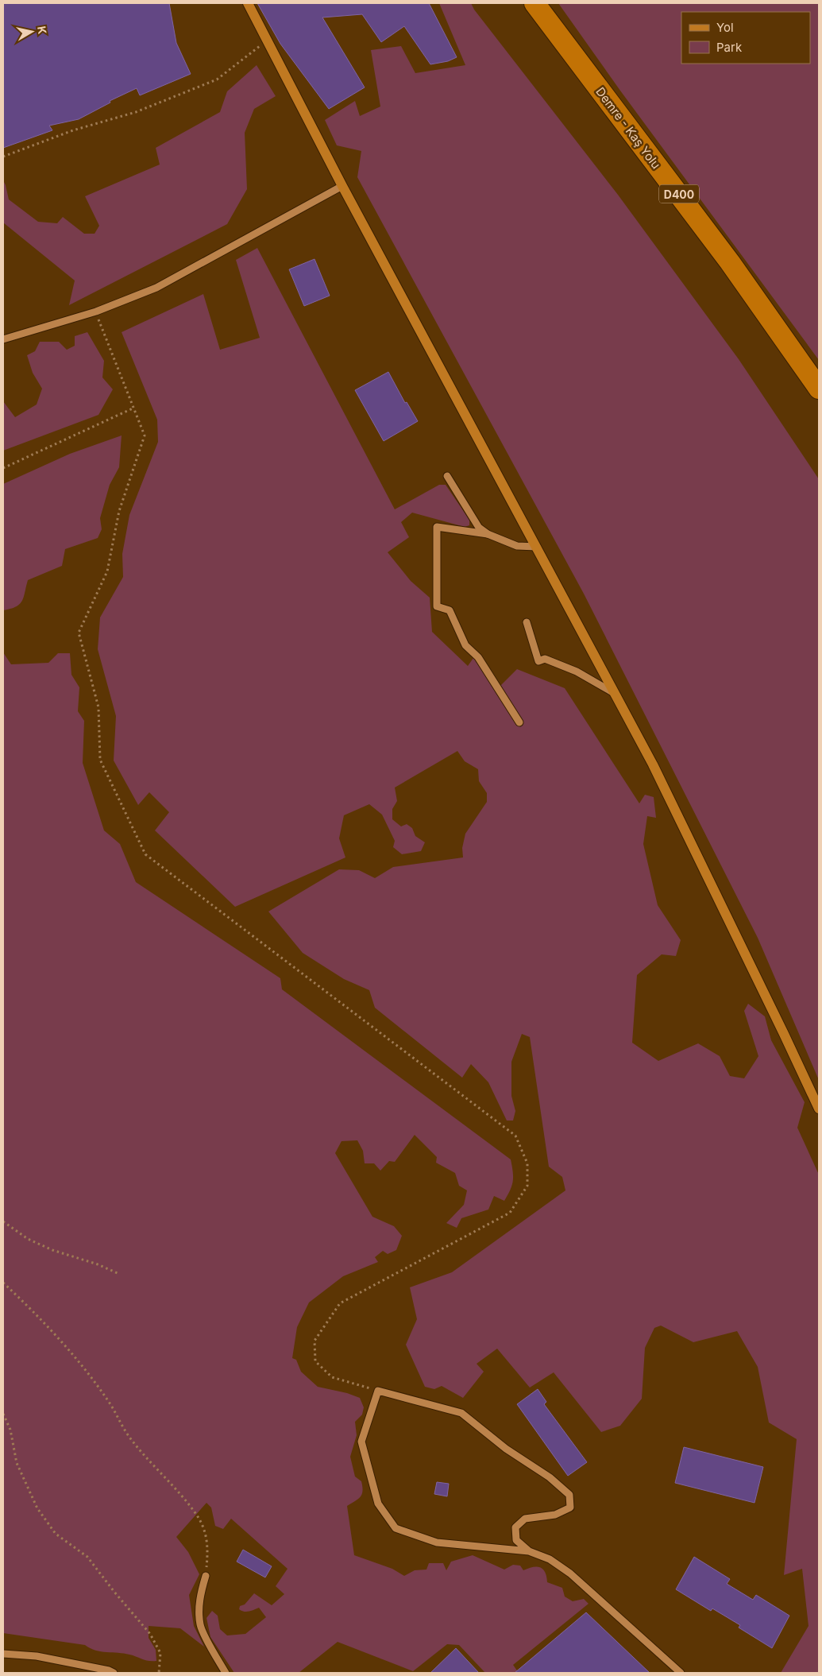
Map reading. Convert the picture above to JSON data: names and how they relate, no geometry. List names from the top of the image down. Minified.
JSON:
{"streets":{"highway":["Demre - Kaş Yolu","D400"]},"legend":["Yol","Park"],"north":"right"}
